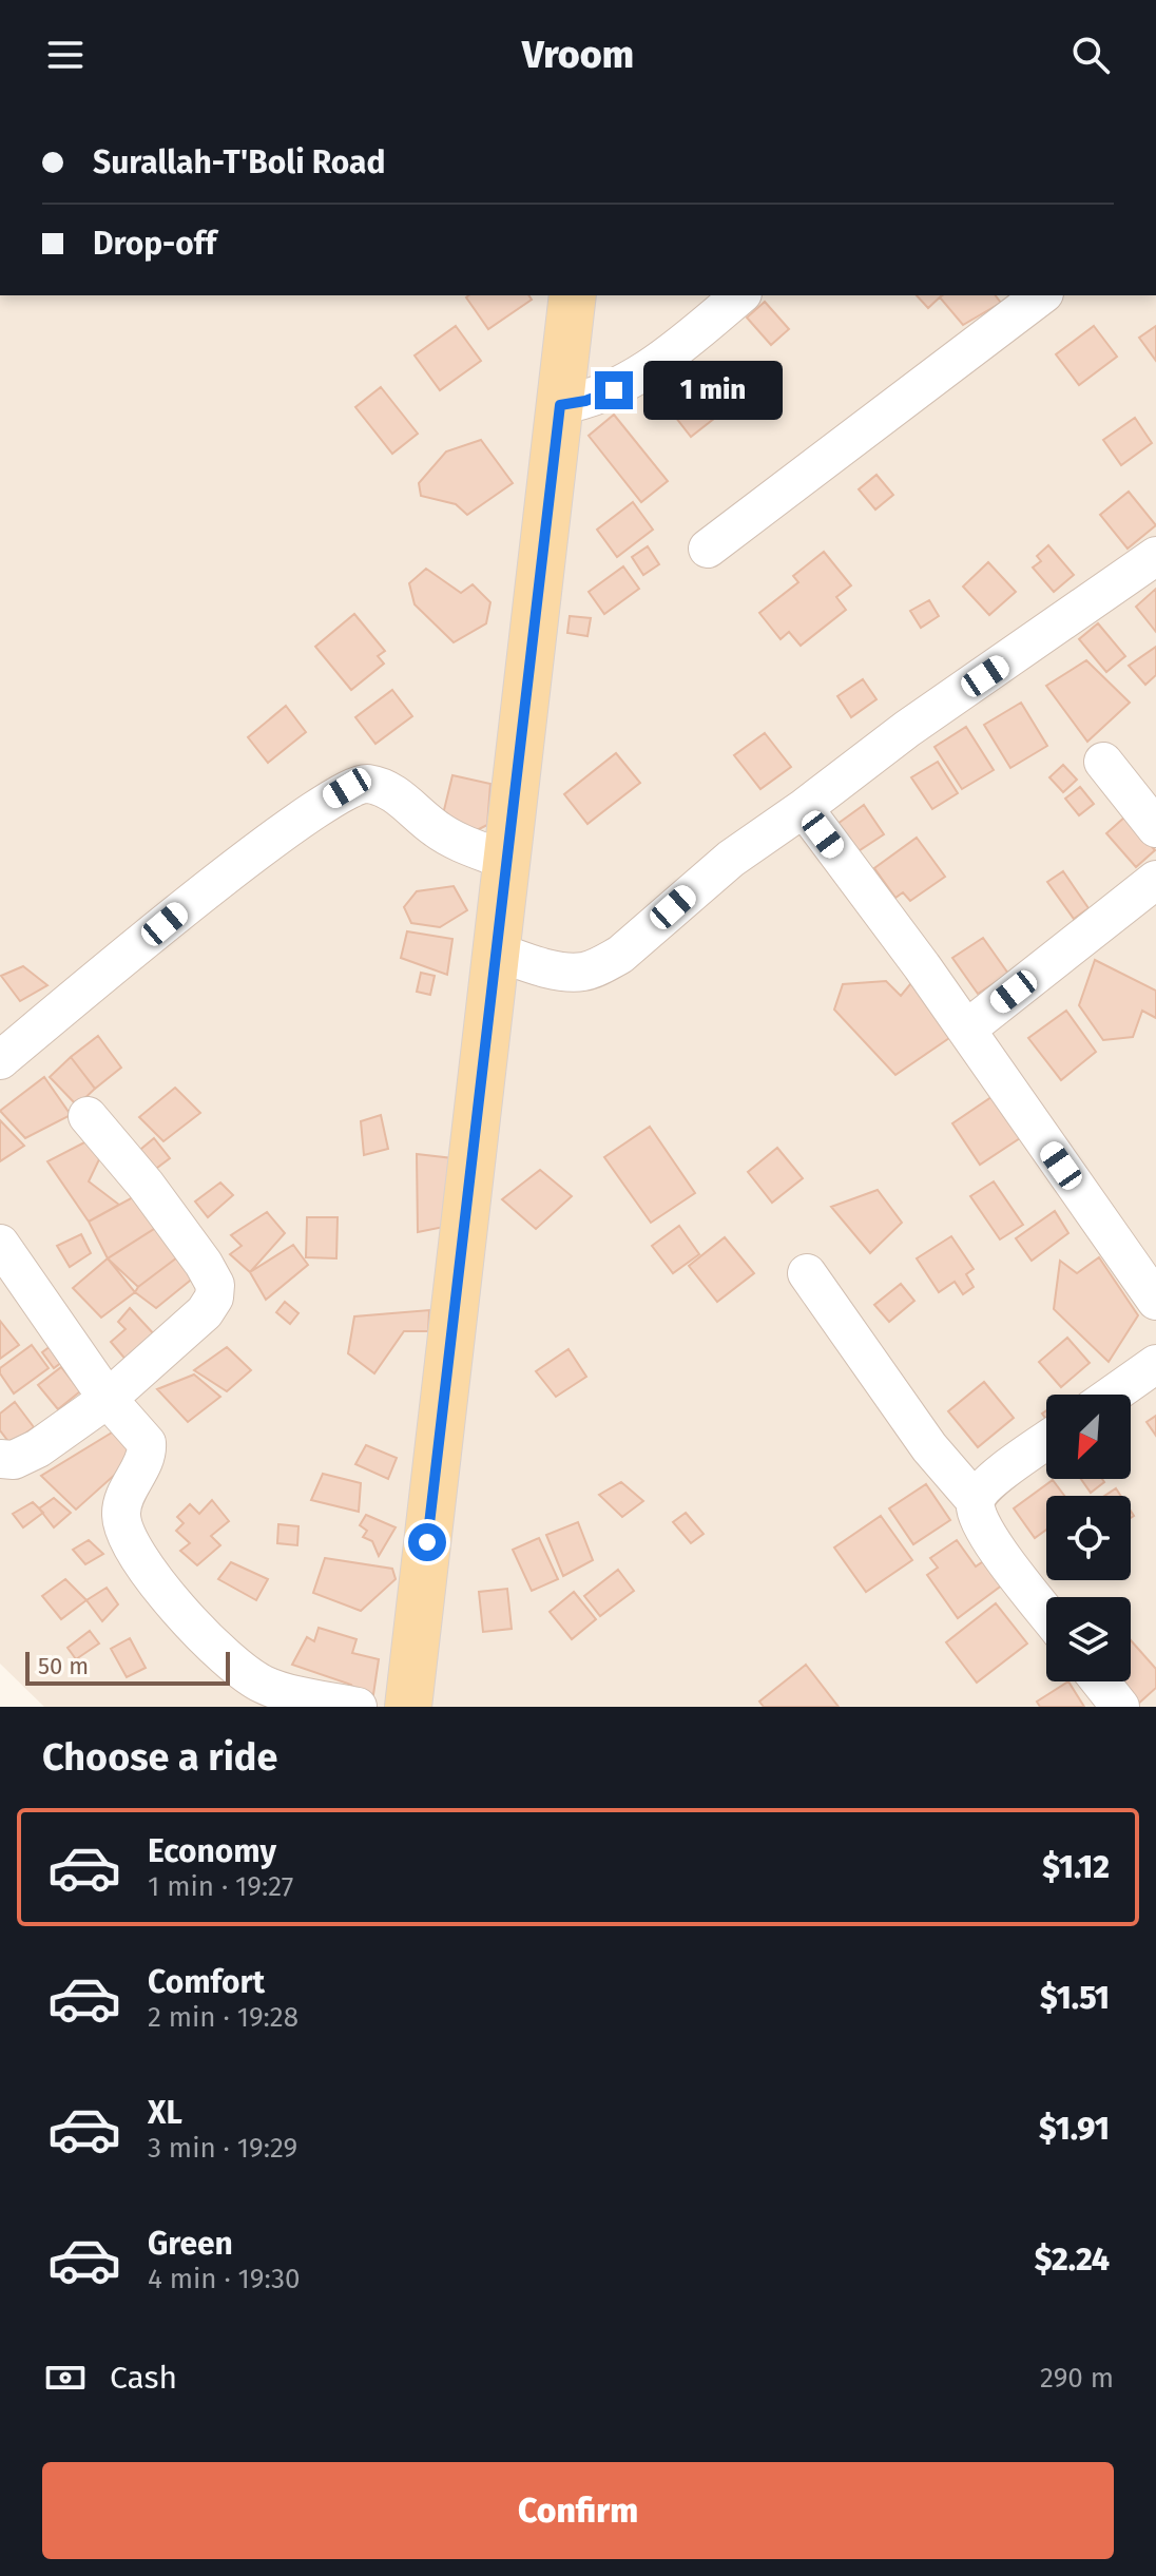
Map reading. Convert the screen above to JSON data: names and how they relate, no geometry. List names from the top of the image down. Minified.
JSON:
{"scale_bar":"50 m","north":"bottom left","page":{"header":"Vroom","banner":["Surallah-T'Boli Road","Drop-off"],"bubble":"1 min","scale":"50 m","heading":"Choose a ride","list":[{"name":"Economy","note":"1 min · 19:27","value":"$1.12"},{"name":"Comfort","note":"2 min · 19:28","value":"$1.51"},{"name":"XL","note":"3 min · 19:29","value":"$1.91"},{"name":"Green","note":"4 min · 19:30","value":"$2.24"}],"pay":["Cash","290 m"],"buttons":"Confirm"}}
